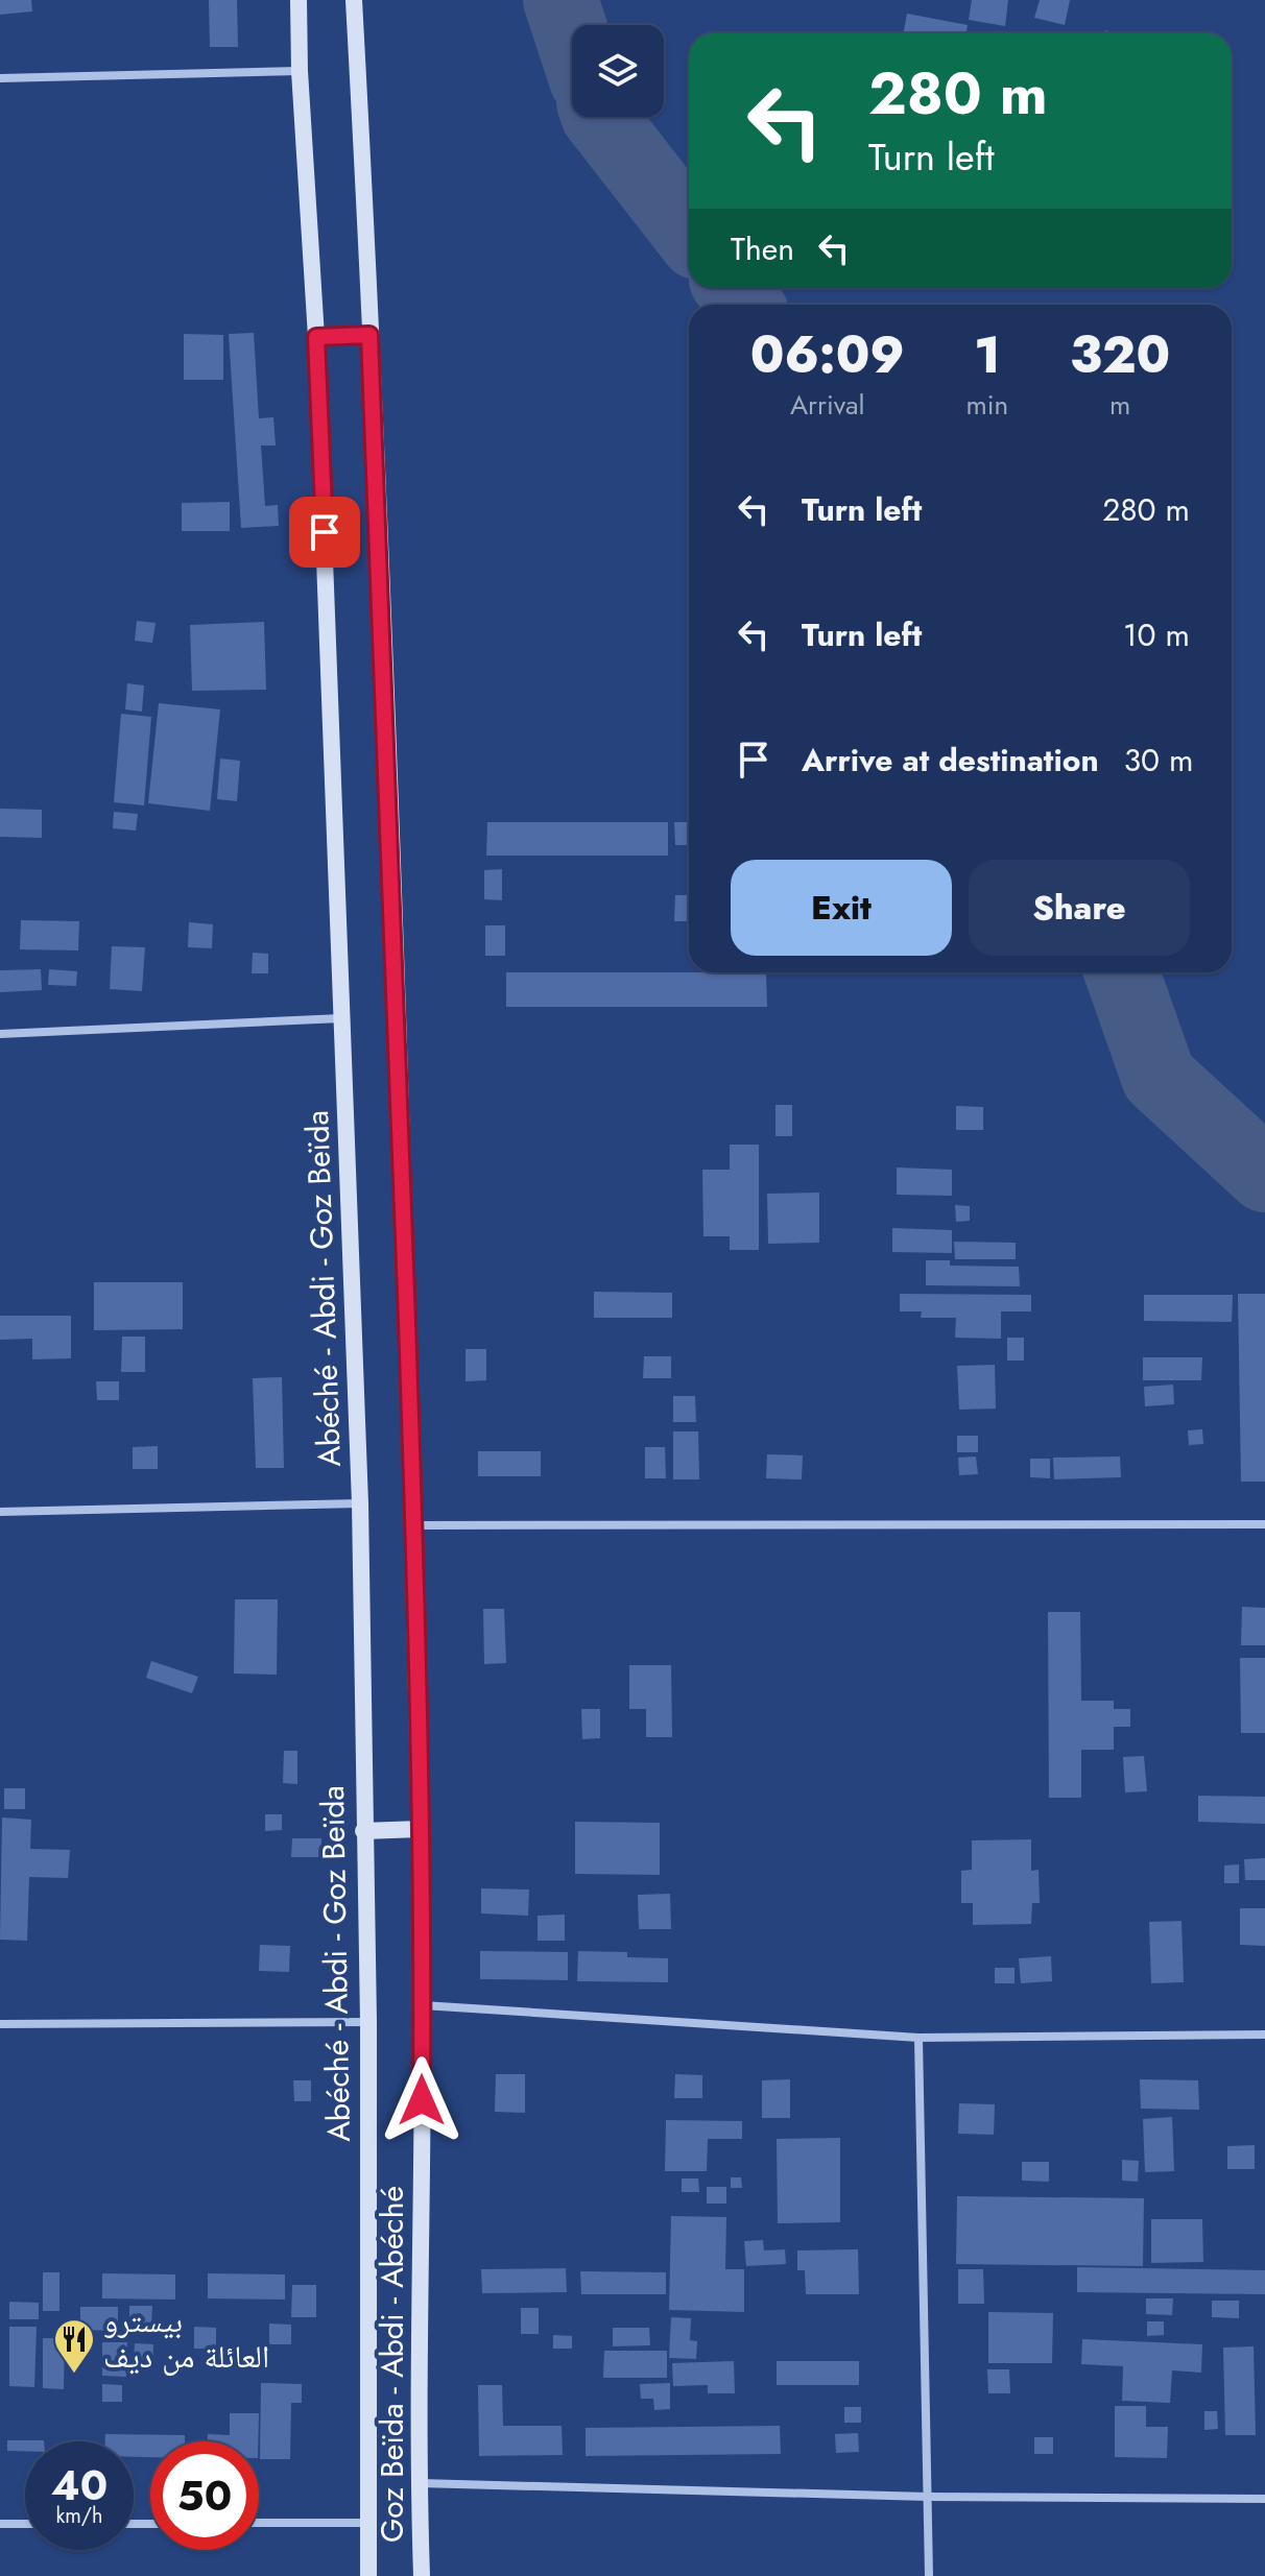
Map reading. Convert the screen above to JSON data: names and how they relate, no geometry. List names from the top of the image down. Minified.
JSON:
{"streets":{"main road":["Abéché - Abdi - Goz Beïda","Goz Beïda - Abdi - Abéché"]},"places":{"restaurant":["بيسترو العائلة من ديف"]},"page":{"turn":["280 m","Turn left"],"then":"Then","eta":["06:09","Arrival","1","min","320","m"],"list":[{"name":"Turn left","value":"280 m"},{"name":"Turn left","value":"10 m"},{"name":"Arrive at destination","value":"30 m"}],"buttons":["Exit","Share"],"speed":"40 km/h","limit":"50"}}
